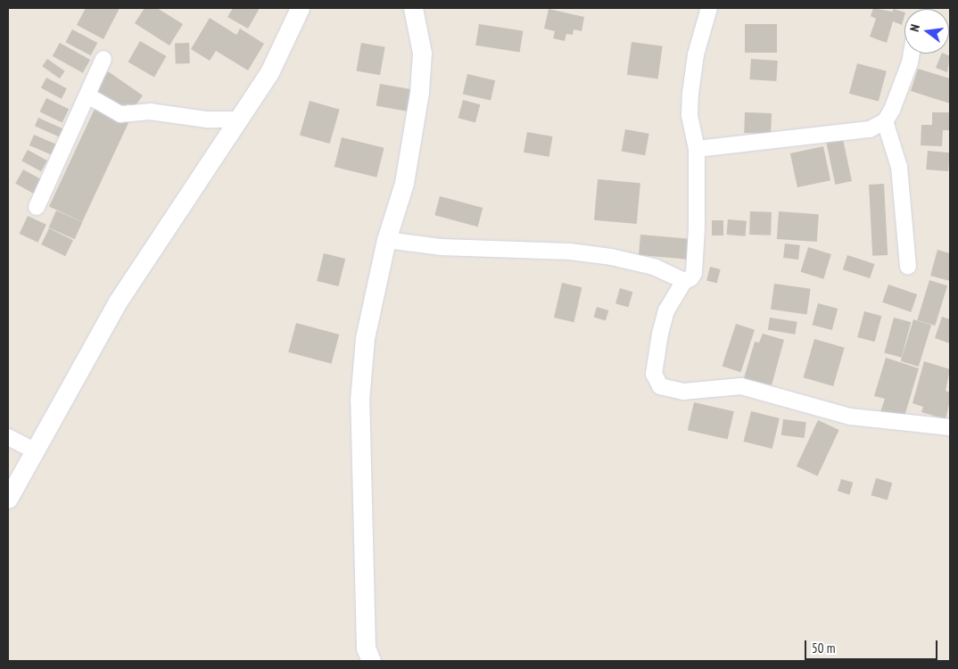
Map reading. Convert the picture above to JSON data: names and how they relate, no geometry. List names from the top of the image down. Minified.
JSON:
{"scale_bar":"50 m","north":"left"}
